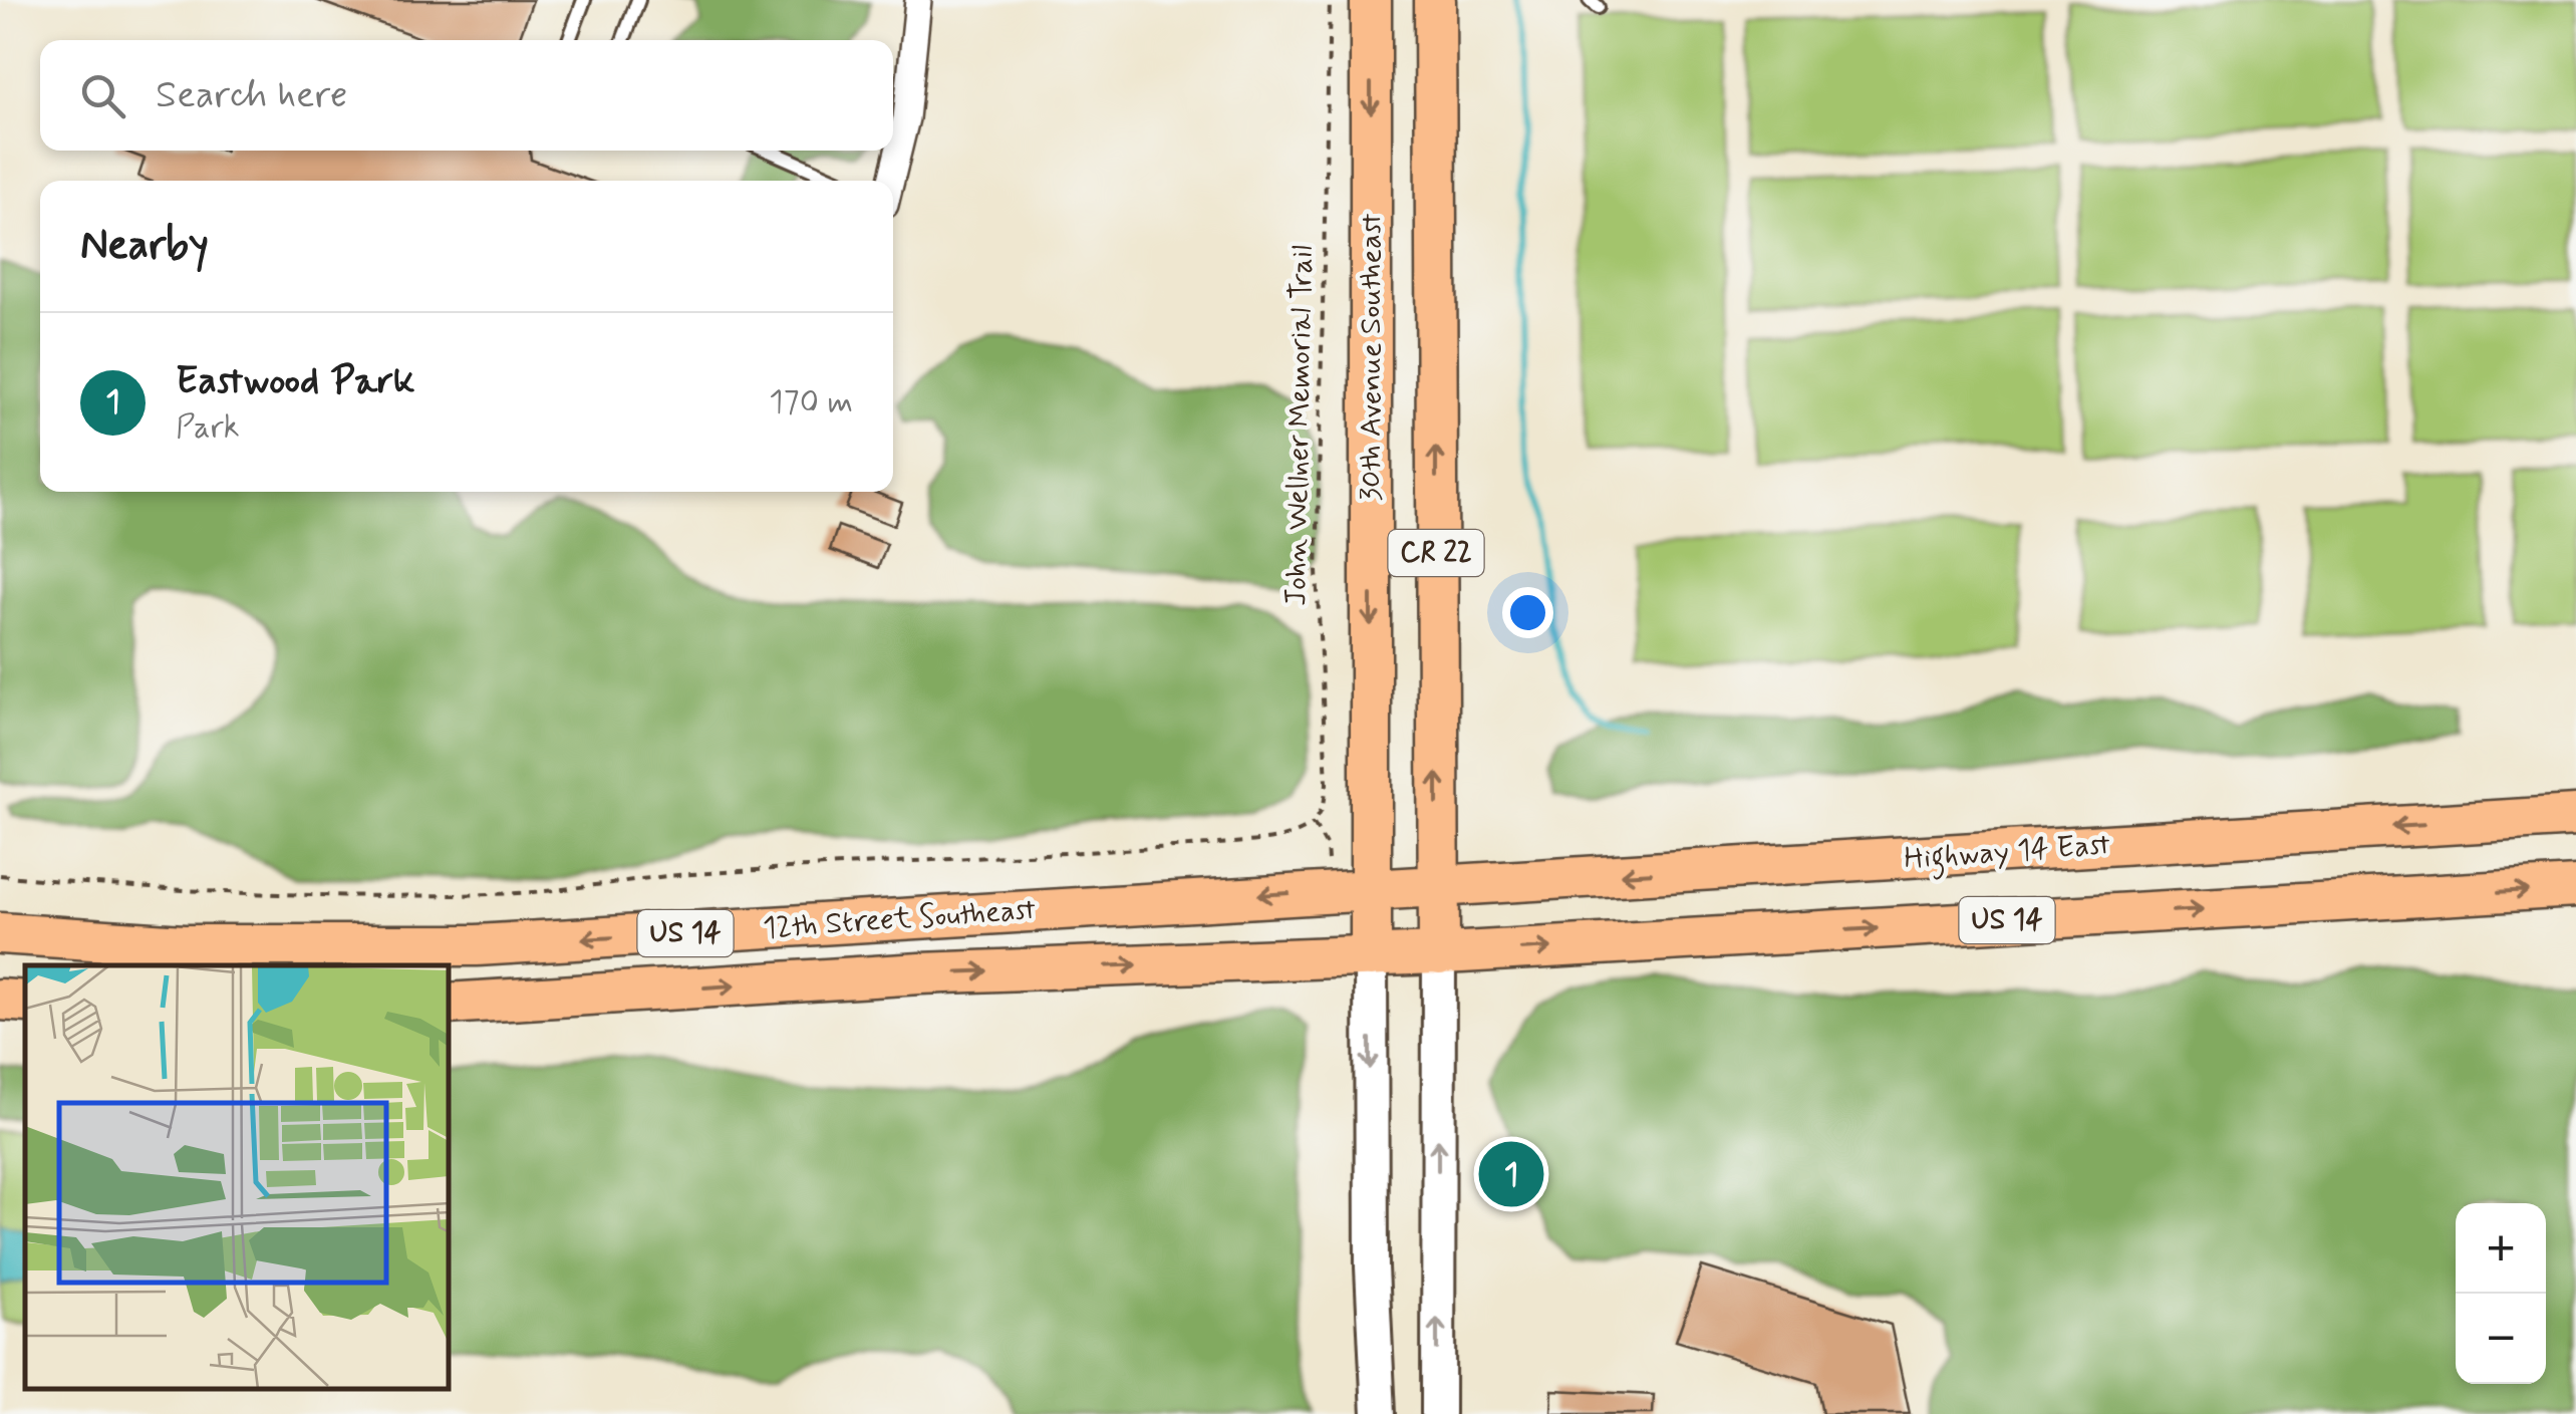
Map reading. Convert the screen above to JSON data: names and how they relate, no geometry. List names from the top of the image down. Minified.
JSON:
{"streets":{"main road":["30th Avenue Southeast","CR 22","Highway 14 East","12th Street Southeast","US 14"],"path":["John Wellner Memorial Trail"]},"crossings":[["30th Avenue Southeast","12th Street Southeast"],["CR 22","Highway 14 East"],["CR 22","12th Street Southeast"],["CR 22","US 14"],["Highway 14 East","12th Street Southeast"],["12th Street Southeast","US 14"]],"page":{"search":"Search here","heading":"Nearby","list":[{"mark":"1","name":"Eastwood Park","note":"Park","value":"170 m"}],"pins":"1","map_buttons":["+","−"]}}
